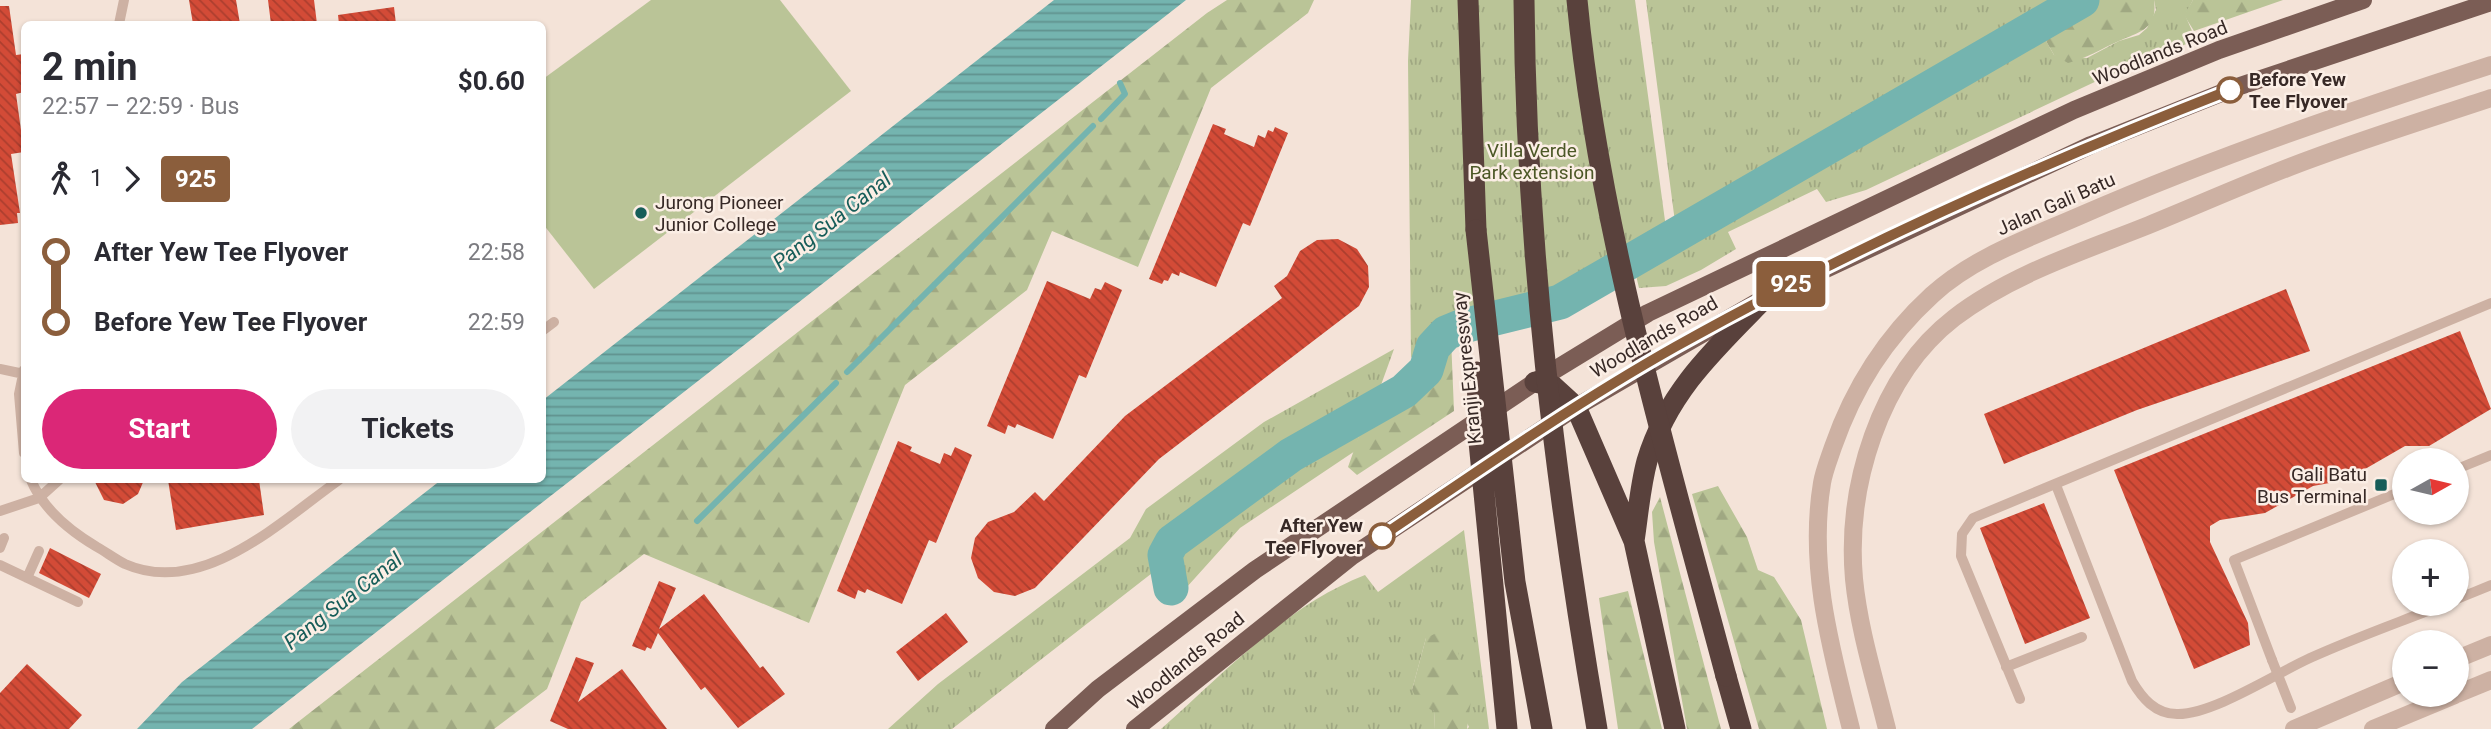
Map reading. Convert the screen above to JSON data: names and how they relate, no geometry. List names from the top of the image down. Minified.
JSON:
{"streets":{"highway":["Kranji Expressway"],"main road":["Woodlands Road"],"street":["Jalan Gali Batu"]},"water":["Pang Sua Canal"],"parks":["Villa Verde Park extension"],"places":{"other":["Before Yew Tee Flyover","Jurong Pioneer Junior College","After Yew Tee Flyover"],"transit":["Gali Batu Bus Terminal"]},"lines":["bus line 925"],"north":"right","page":{"on_map":"925","heading":["2 min","22:57 – 22:59 · Bus","$0.60"],"legs":["1","925"],"list":[{"name":"After Yew Tee Flyover","value":"22:58"},{"name":"Before Yew Tee Flyover","value":"22:59"}],"buttons":["Start","Tickets"],"map_buttons":["+","−"]}}
